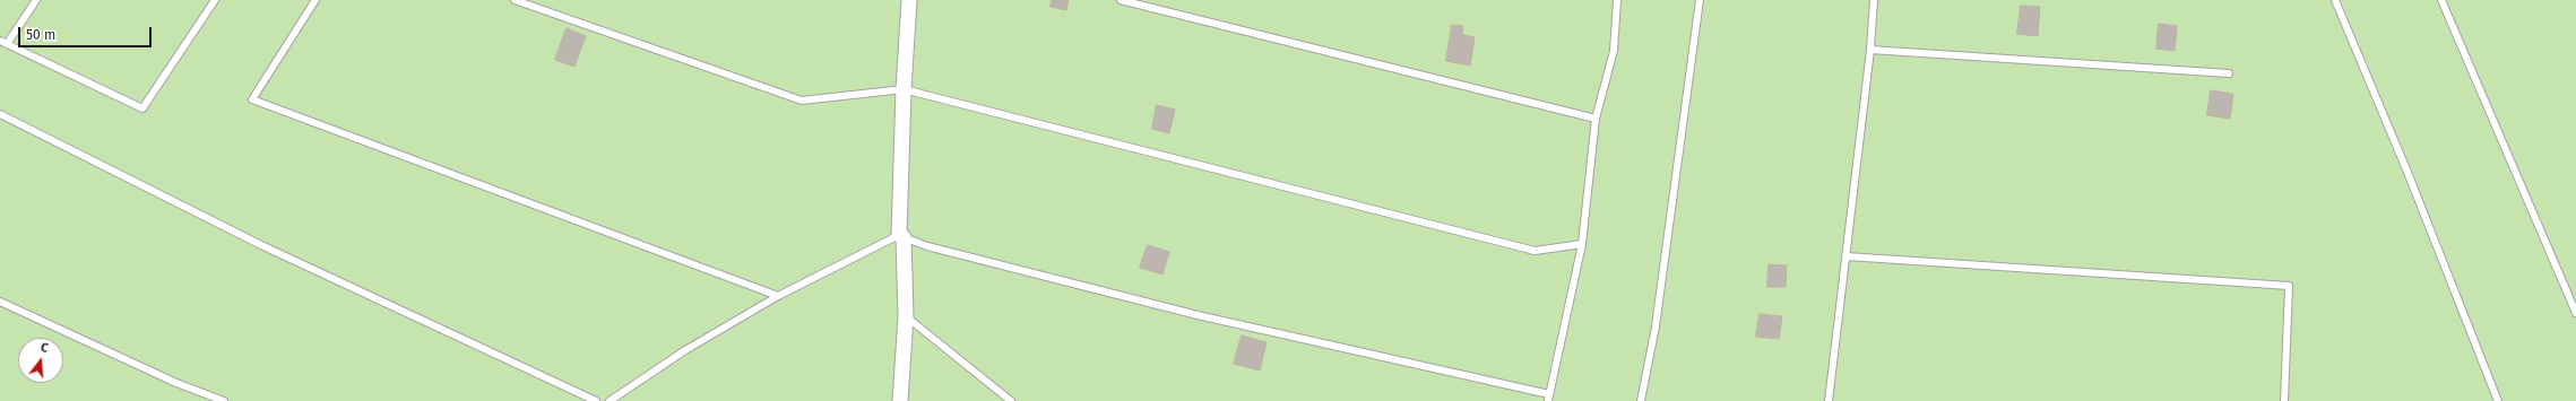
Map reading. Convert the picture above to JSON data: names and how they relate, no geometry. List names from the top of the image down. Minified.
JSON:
{"scale_bar":"50 m","north":"top"}
